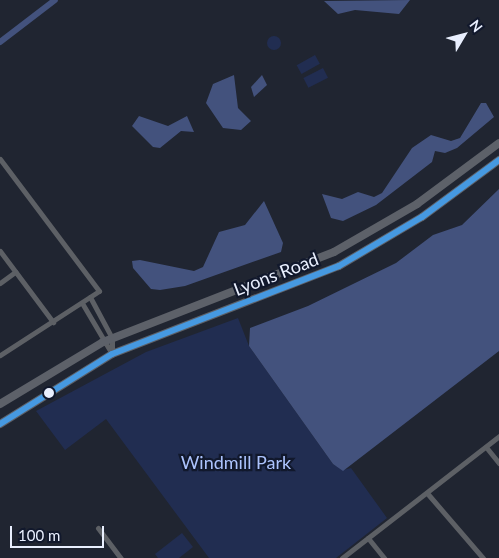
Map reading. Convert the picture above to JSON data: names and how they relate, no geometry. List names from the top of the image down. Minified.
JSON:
{"streets":{"main road":["Lyons Road"]},"parks":["Windmill Park"],"scale_bar":"100 m","north":"top right"}
